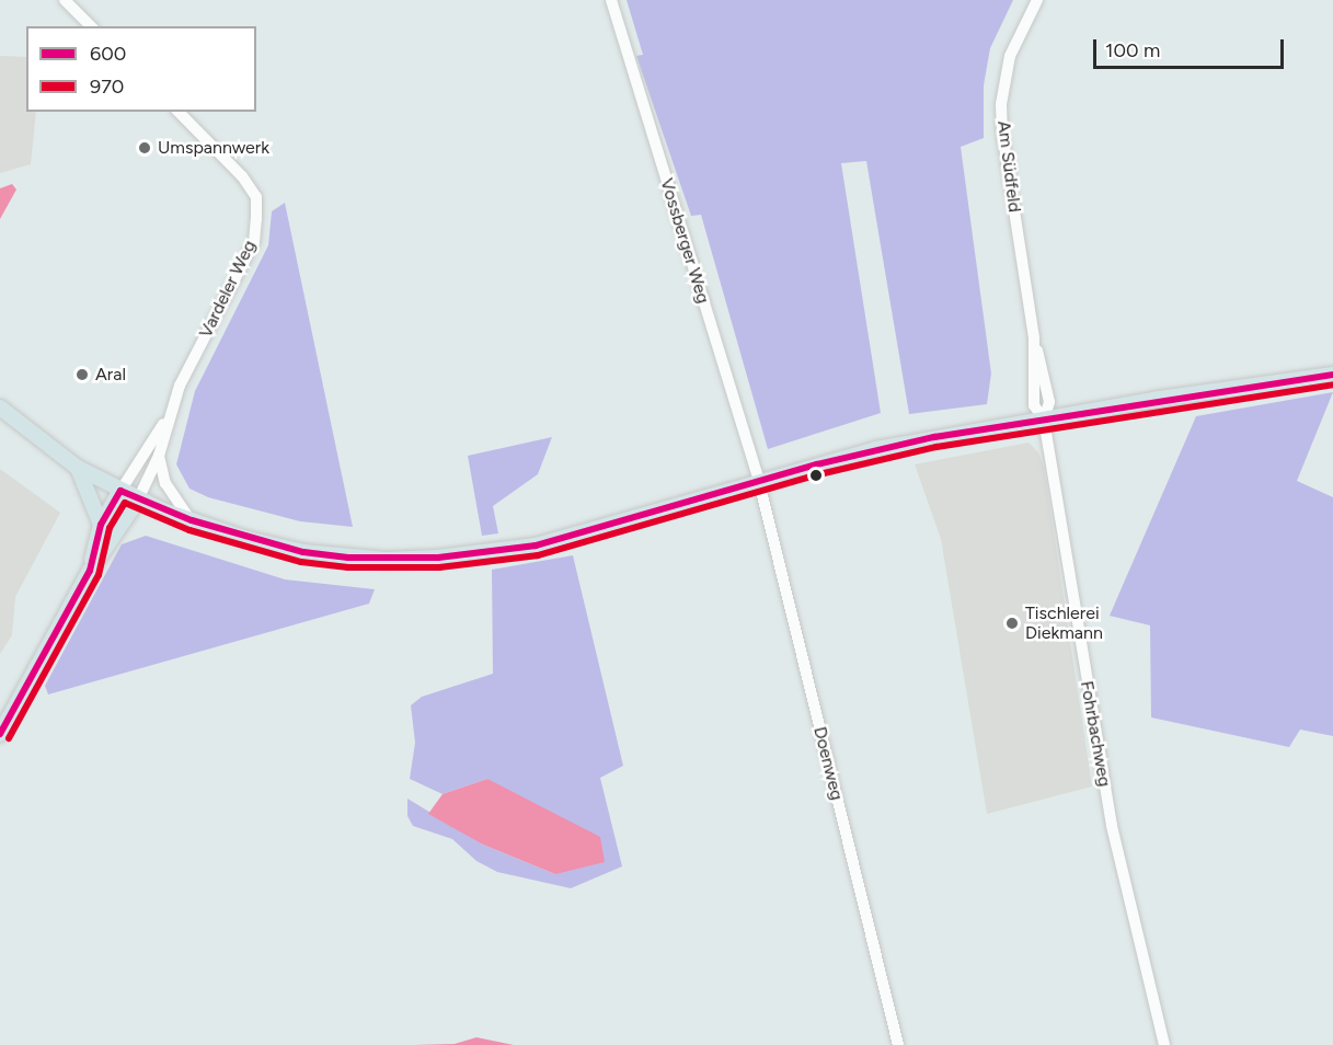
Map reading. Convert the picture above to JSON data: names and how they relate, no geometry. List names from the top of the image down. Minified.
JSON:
{"streets":{"street":["Am Südfeld","Vossberger Weg","Vardeler Weg","Fohrbachweg","Doenweg"]},"crossings":[["Am Südfeld","Fohrbachweg"],["Vossberger Weg","Doenweg"]],"places":["Umspannwerk","Aral","Tischlerei Diekmann"],"lines":["transit line 600","transit line 970"],"legend":["600","970"],"scale_bar":"100 m"}
